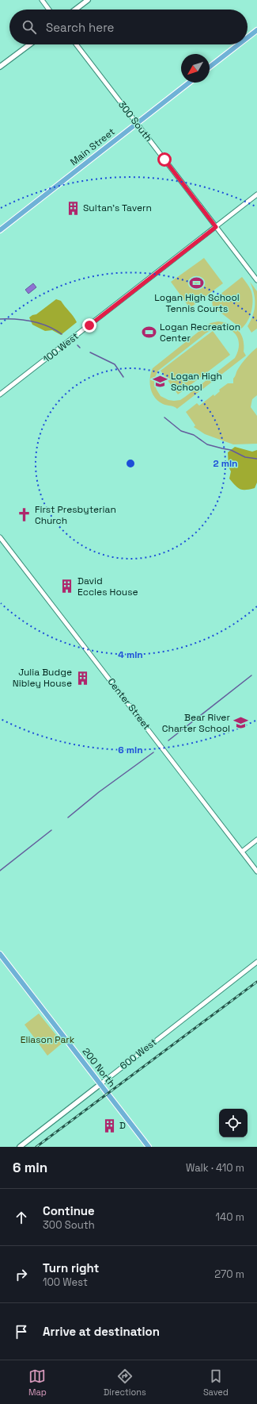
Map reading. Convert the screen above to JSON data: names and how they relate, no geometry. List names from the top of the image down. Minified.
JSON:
{"streets":{"highway":["Main Street","200 North"],"main road":["600 West"],"street":["300 South","100 West","Center Street"]},"crossings":[["300 South","Main Street"],["300 South","100 West"],["600 West","200 North"]],"parks":["Eliason Park"],"places":{"building":["Sultan's Tavern","David Eccles House","Julia Budge Nibley House","D"],"sports":["Logan High School Tennis Courts","Logan Recreation Center"],"school or university":["Logan High School","Bear River Charter School"],"church":["First Presbyterian Church"]},"north":"bottom left","page":{"search":"Search here","heading":["6 min","Walk · 410 m"],"list":[["Continue","300 South","140 m"],["Turn right","100 West","270 m"],"Arrive at destination"],"nav":["Map","Directions","Saved"]},"rings":["2 min","4 min","6 min"]}
